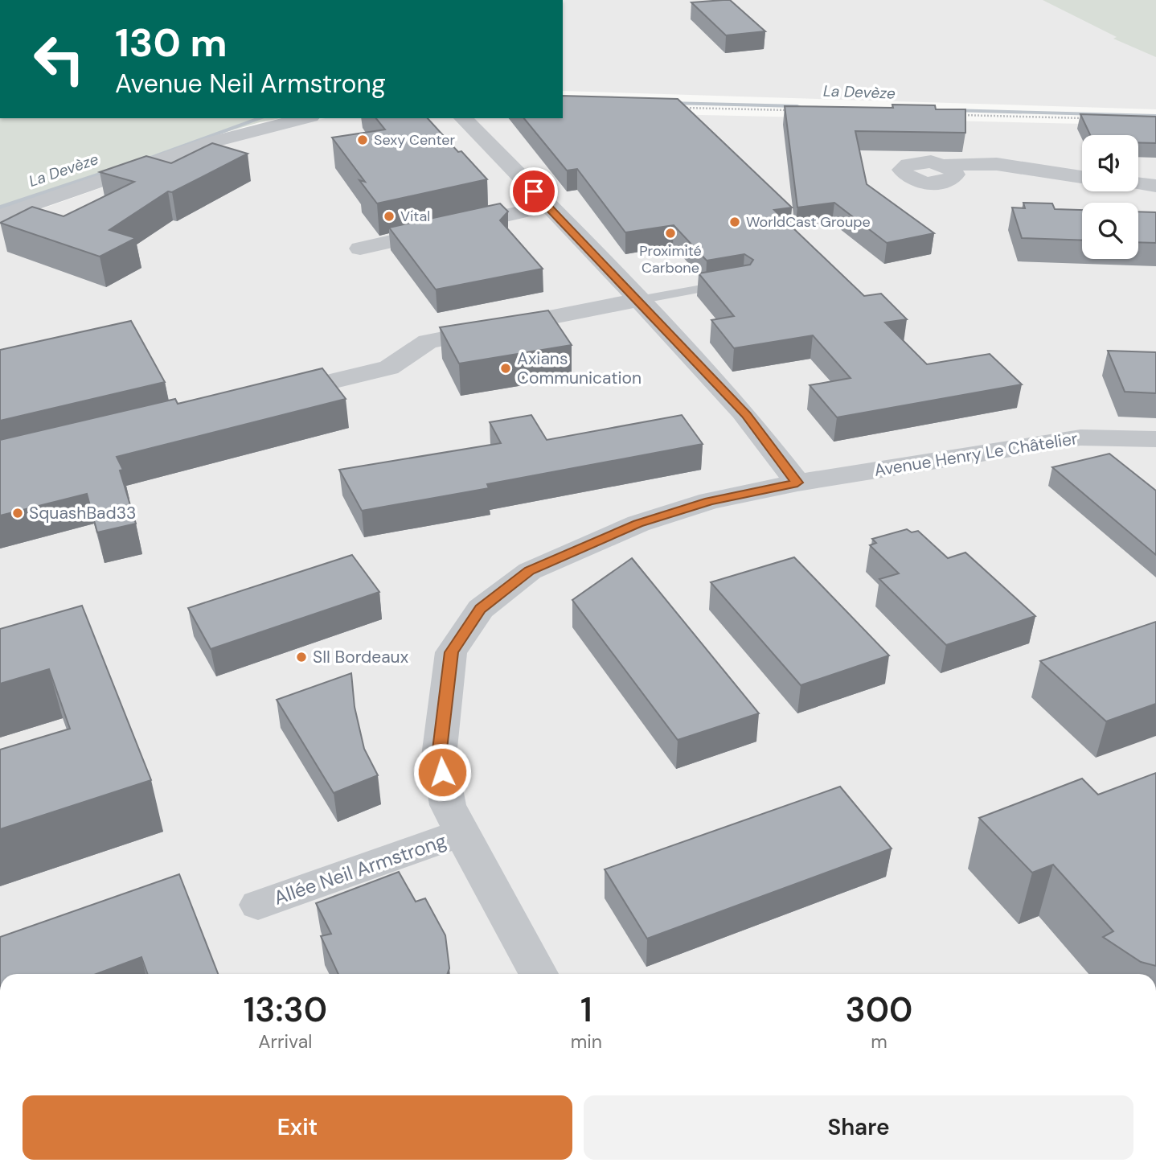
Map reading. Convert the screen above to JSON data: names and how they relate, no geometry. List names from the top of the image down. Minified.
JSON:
{"streets":{"street":["Avenue Henry Le Châtelier","Allée Neil Armstrong"]},"crossings":[["Avenue Henry Le Châtelier","Allée Neil Armstrong"]],"water":["La Devèze"],"places":["Sexy Center","Vital","WorldCast Groupe","Proximité Carbone","Axians Communication","SquashBad33","SII Bordeaux"],"page":{"turn":["130 m","Avenue Neil Armstrong"],"eta":["13:30","Arrival","1","min","300","m"],"buttons":["Exit","Share"]}}
